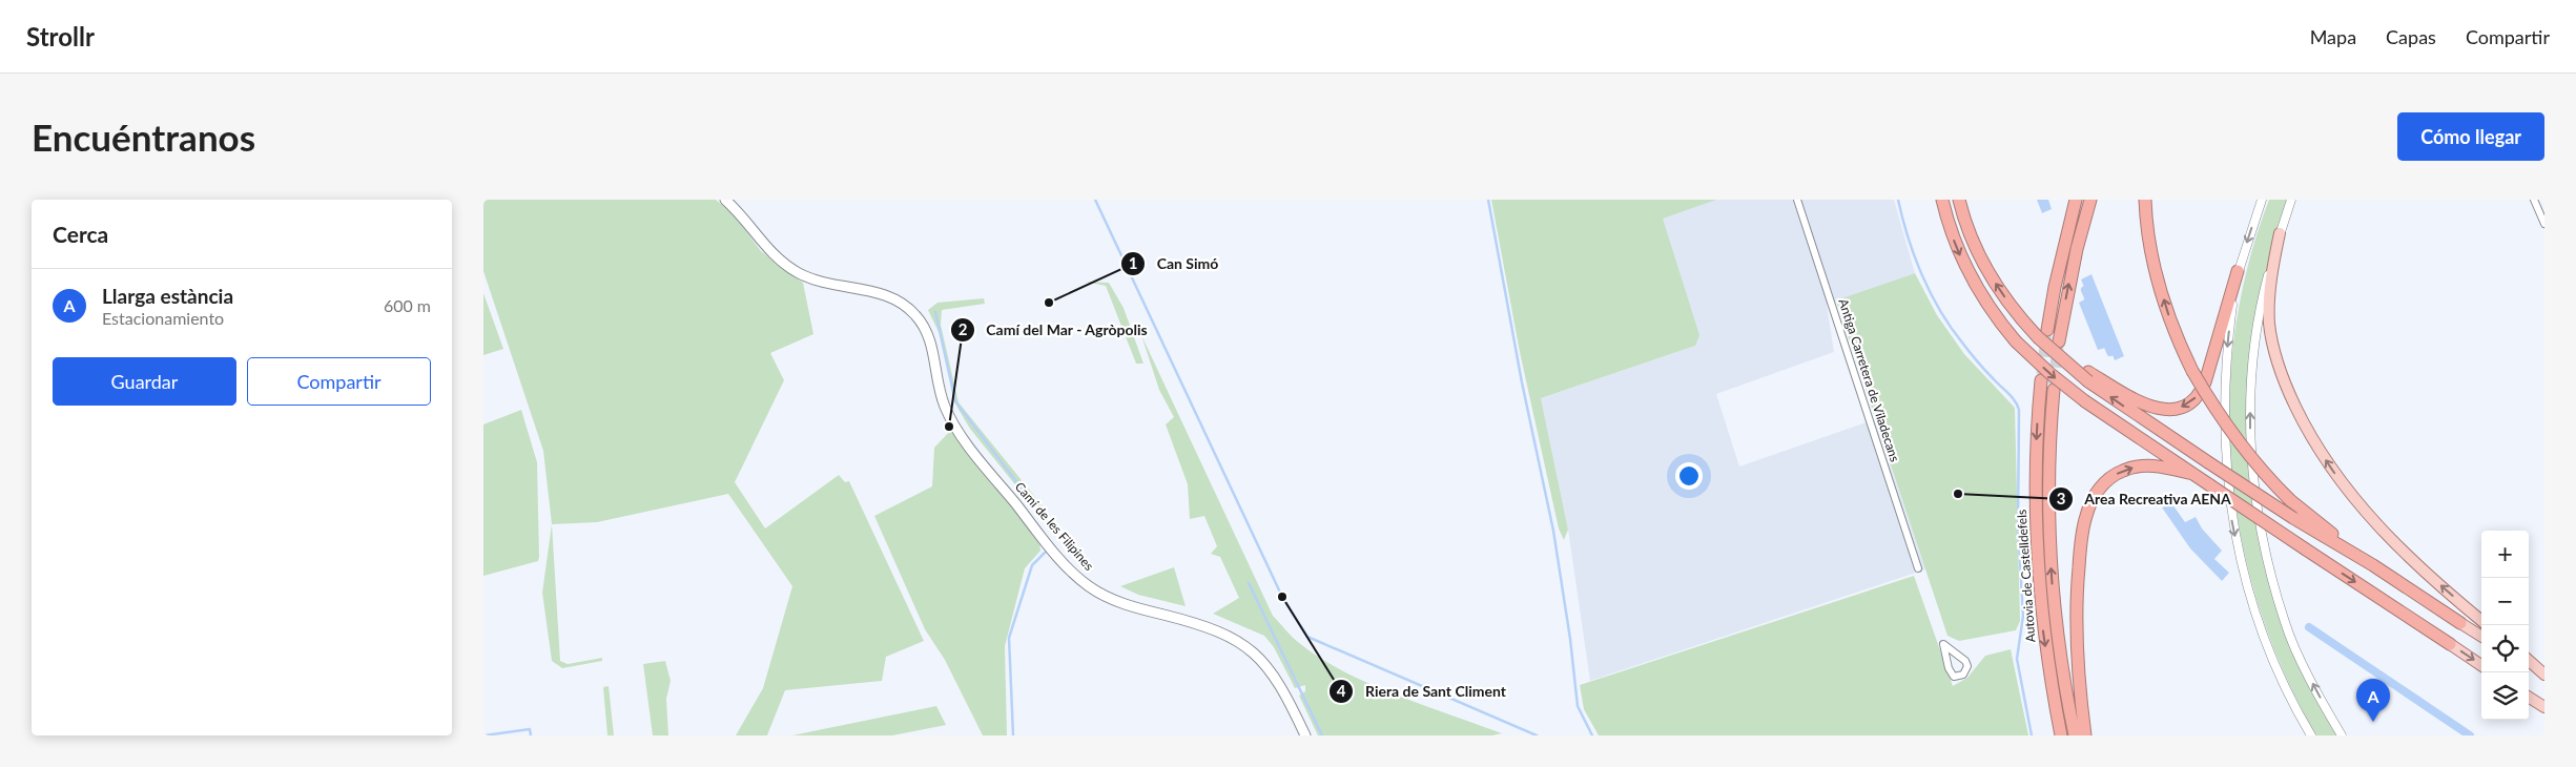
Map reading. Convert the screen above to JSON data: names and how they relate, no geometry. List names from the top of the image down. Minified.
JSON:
{"streets":{"highway":["Autovia de Castelldefels"],"main road":["Camí de les Filipines"],"street":["Antiga Carretera de Viladecans"]},"places":["Can Simó","Camí del Mar - Agròpolis","Area Recreativa AENA","Riera de Sant Climent"],"page":{"header":"Strollr","nav":["Mapa","Capas","Compartir"],"buttons":["Cómo llegar",["Guardar","Compartir"]],"title":"Encuéntranos","heading":"Cerca","list":[{"mark":"A","name":"Llarga estància","note":"Estacionamiento","value":"600 m"}],"map_buttons":["+","−"],"pins":"A"}}
